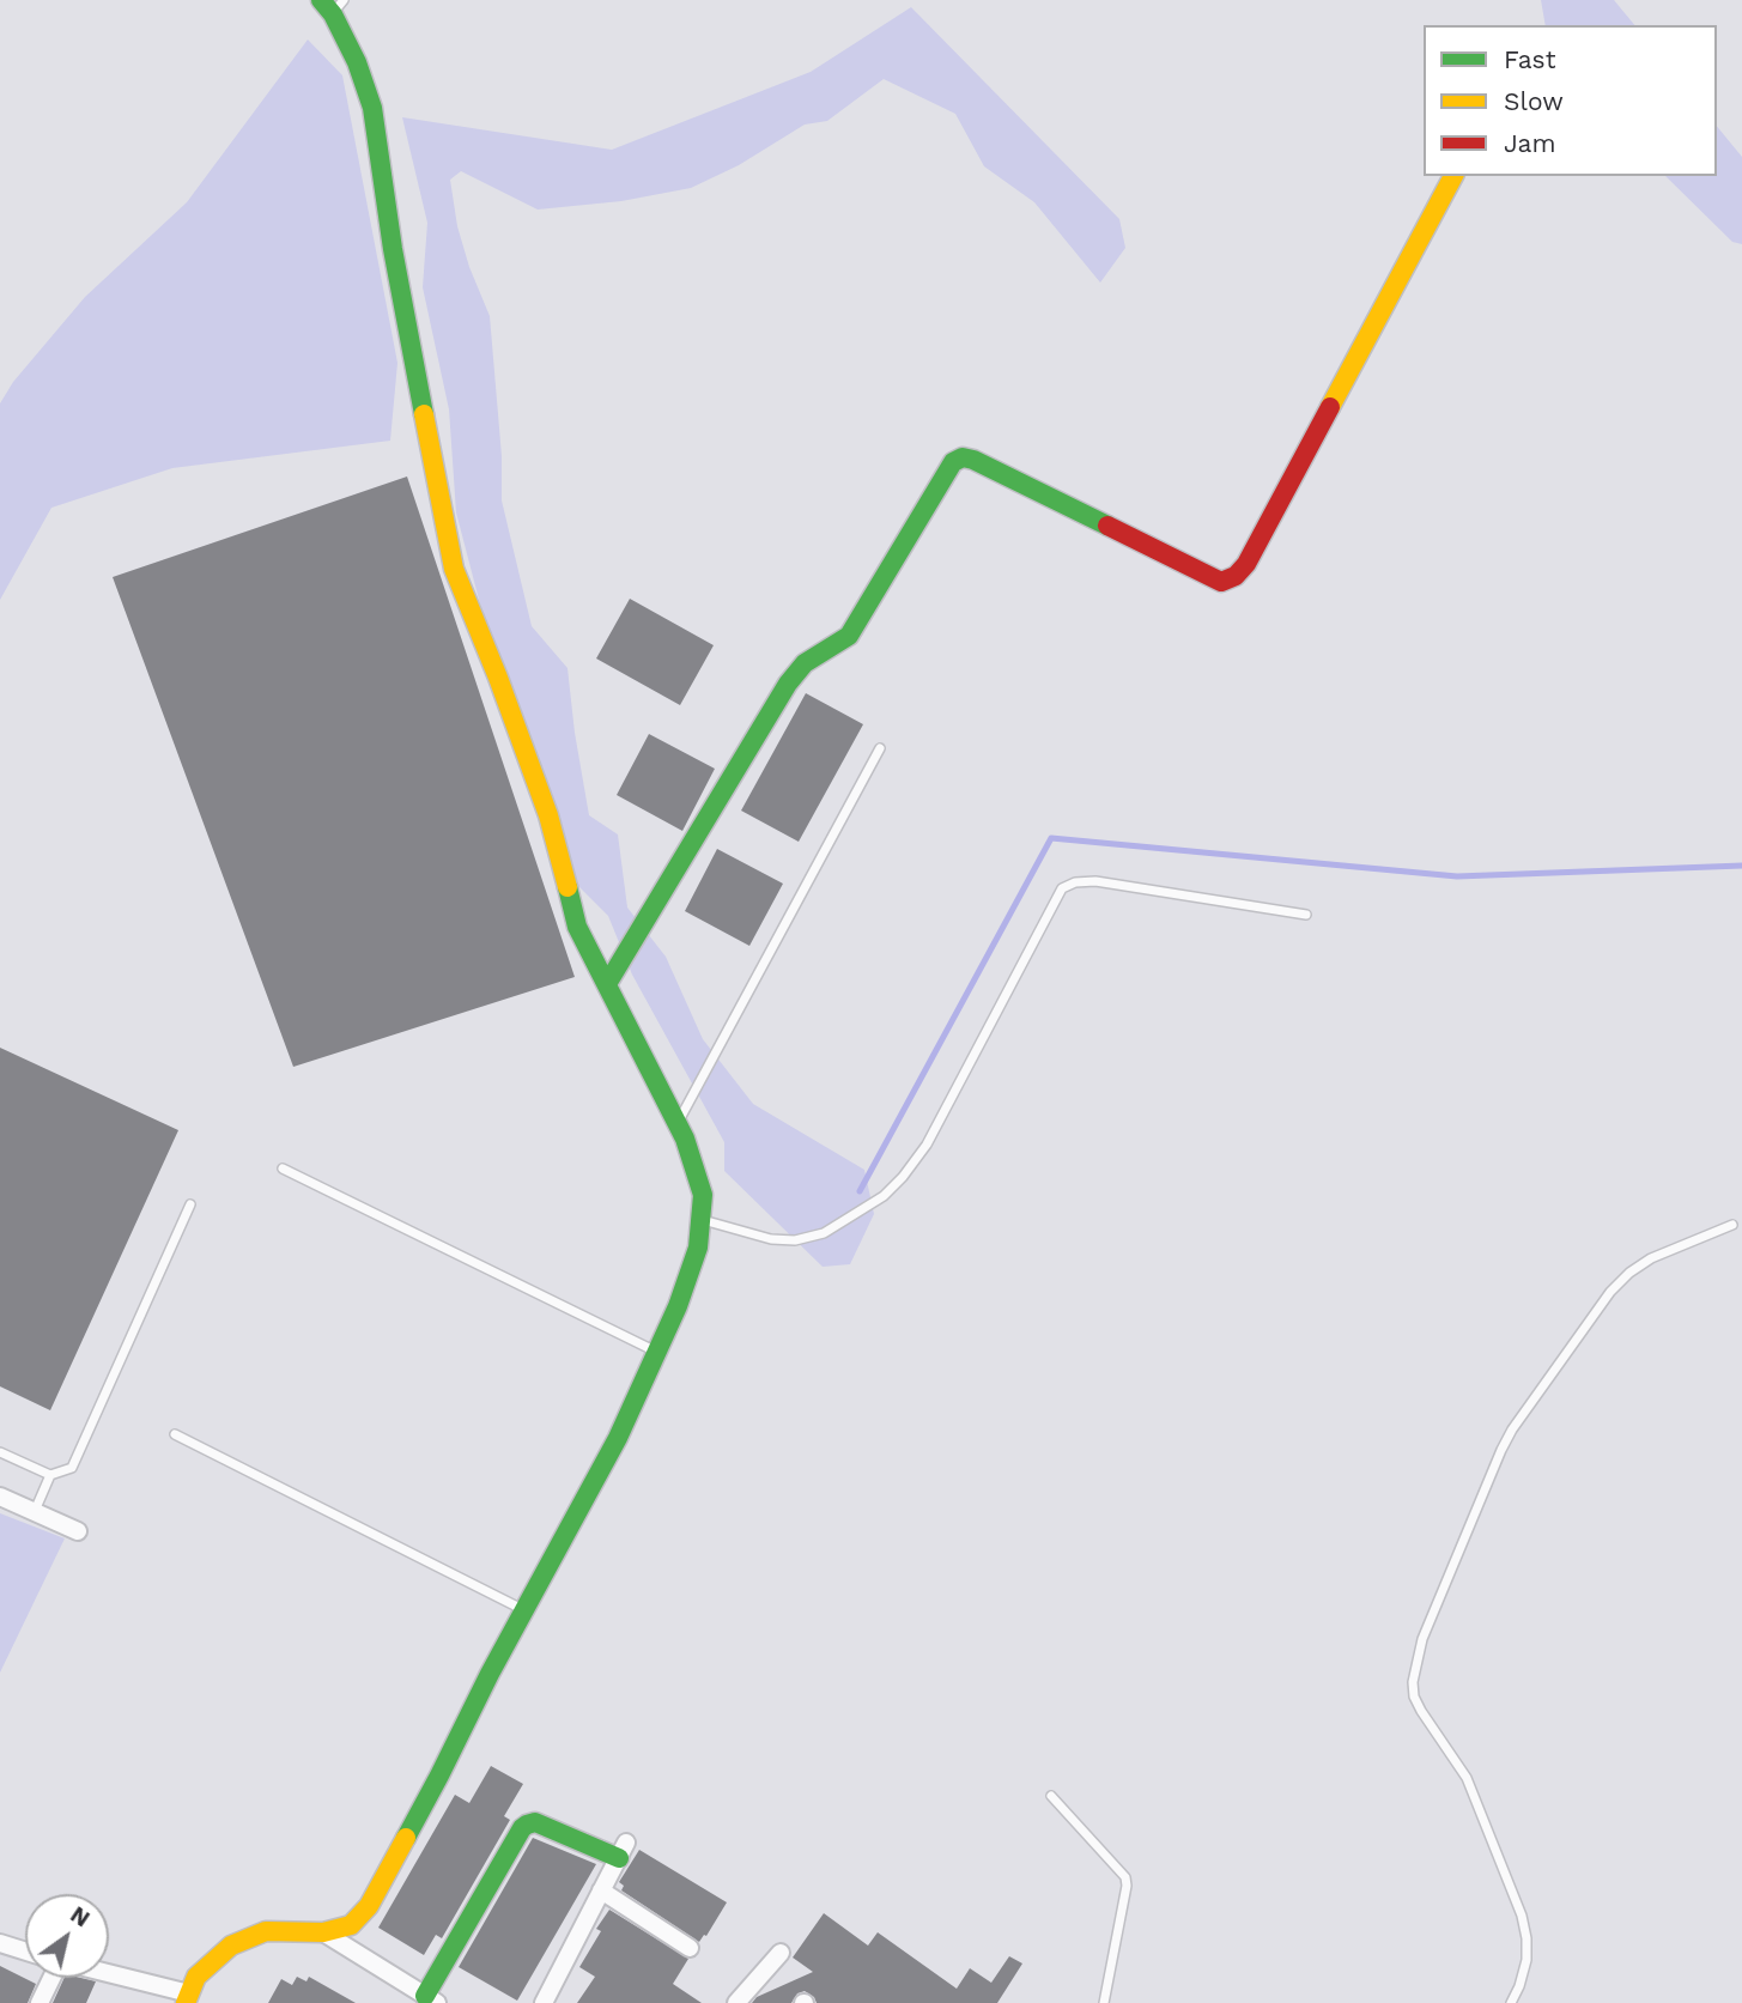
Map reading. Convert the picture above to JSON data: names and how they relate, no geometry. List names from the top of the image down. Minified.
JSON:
{"legend":["Fast","Slow","Jam"],"north":"top right"}
